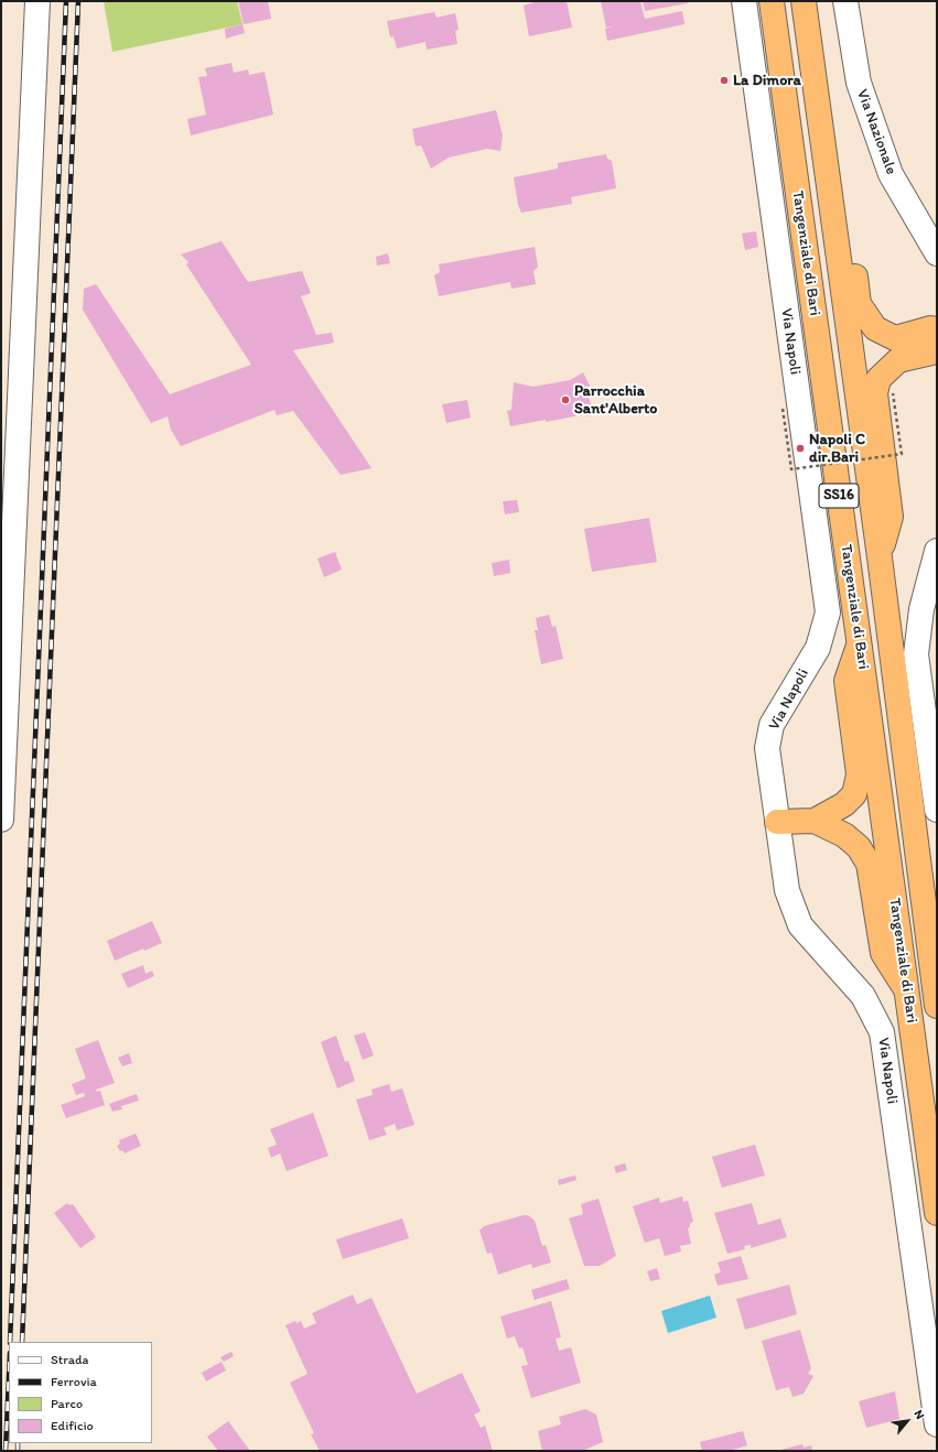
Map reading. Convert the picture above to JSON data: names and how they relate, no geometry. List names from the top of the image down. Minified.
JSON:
{"streets":{"highway":["Tangenziale di Bari","SS16"],"street":["Via Nazionale","Via Napoli"]},"places":["La Dimora","Parrocchia Sant'Alberto","Napoli C dir.Bari"],"legend":["Strada","Ferrovia","Parco","Edificio"],"north":"top right"}
